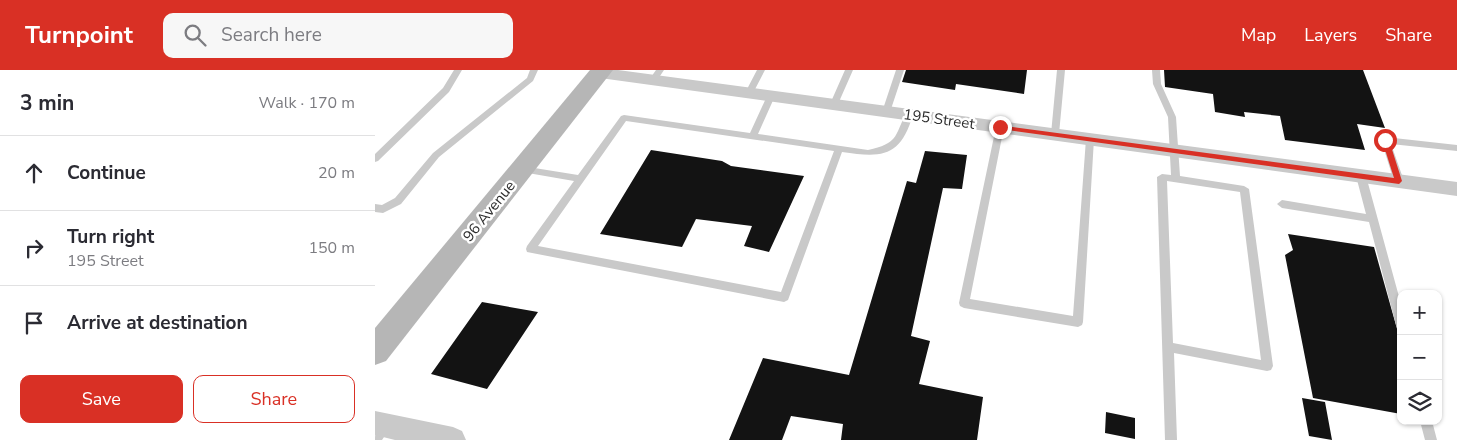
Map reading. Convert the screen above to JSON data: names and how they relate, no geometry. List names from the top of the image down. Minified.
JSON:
{"streets":{"main road":["96 Avenue"],"street":["195 Street"]},"crossings":[["195 Street","96 Avenue"]],"page":{"header":"Turnpoint","search":"Search here","nav":["Map","Layers","Share"],"heading":["3 min","Walk · 170 m"],"list":[["Continue","20 m"],["Turn right","195 Street","150 m"],"Arrive at destination"],"map_buttons":["+","−"],"buttons":["Save","Share"]}}
